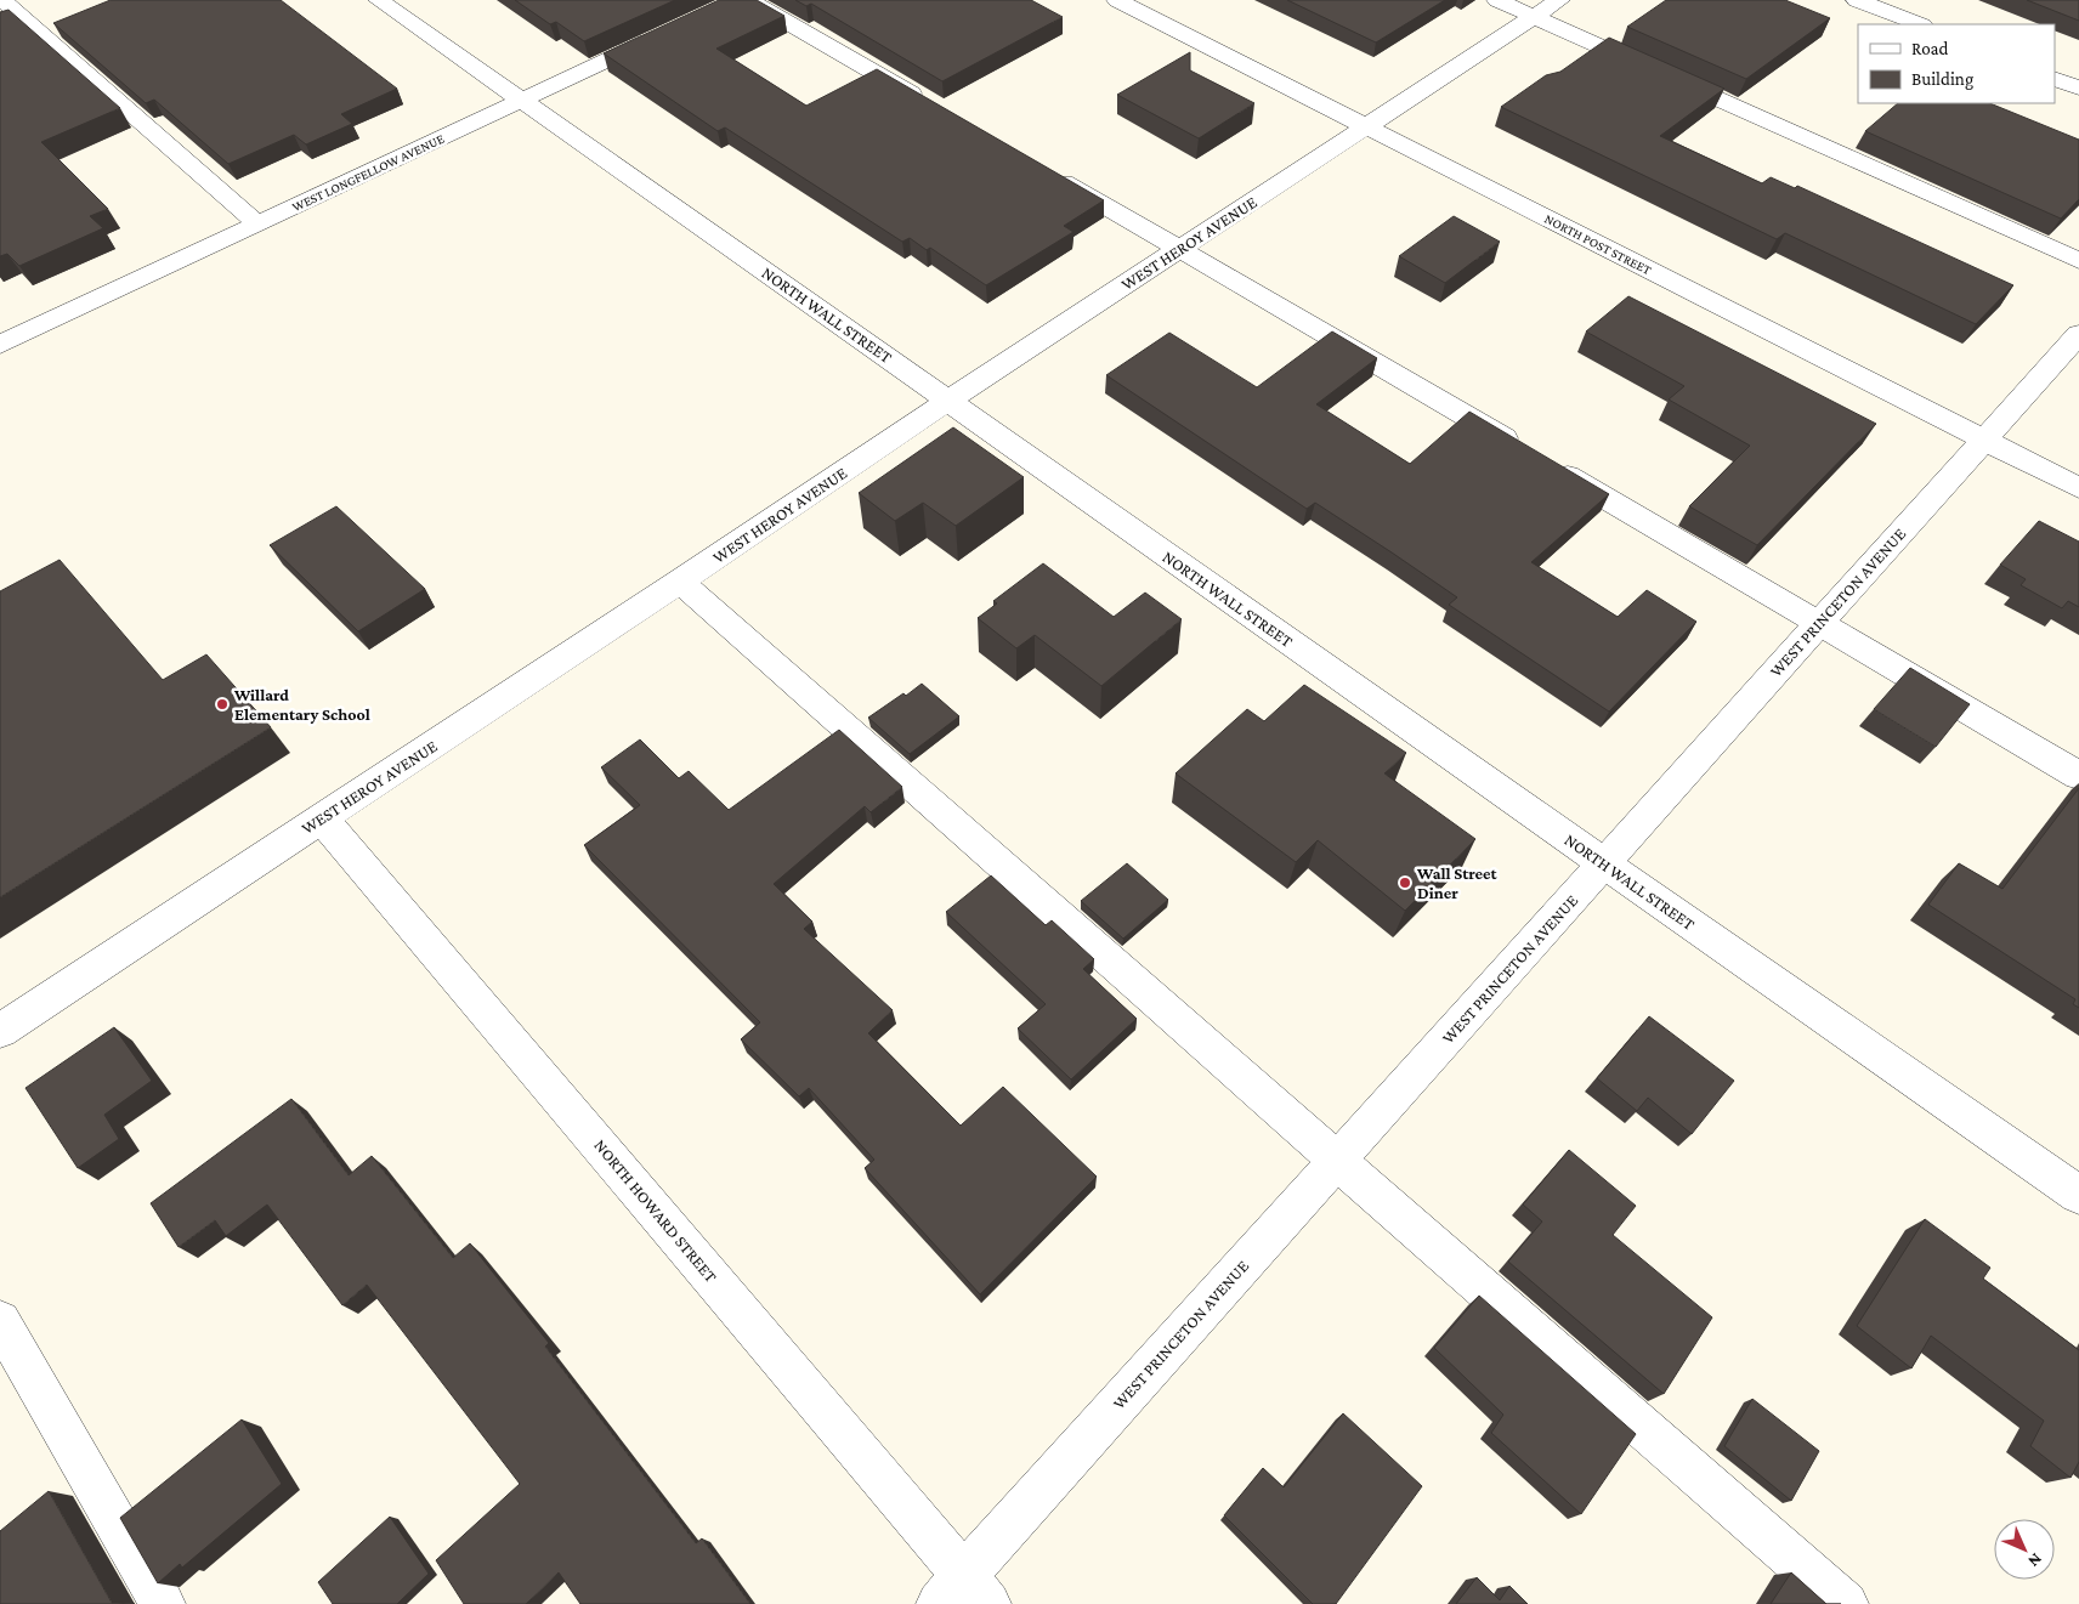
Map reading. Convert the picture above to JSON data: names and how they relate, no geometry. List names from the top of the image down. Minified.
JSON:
{"streets":{"street":["WEST LONGFELLOW AVENUE","WEST HEROY AVENUE","NORTH POST STREET","NORTH WALL STREET","WEST PRINCETON AVENUE","NORTH HOWARD STREET"]},"crossings":[["WEST LONGFELLOW AVENUE","NORTH WALL STREET"],["WEST HEROY AVENUE","NORTH POST STREET"],["WEST HEROY AVENUE","NORTH WALL STREET"],["WEST HEROY AVENUE","NORTH HOWARD STREET"],["NORTH POST STREET","WEST PRINCETON AVENUE"],["NORTH WALL STREET","WEST PRINCETON AVENUE"],["WEST PRINCETON AVENUE","NORTH HOWARD STREET"]],"places":["Willard Elementary School","Wall Street Diner"],"legend":["Road","Building"],"north":"bottom right"}
